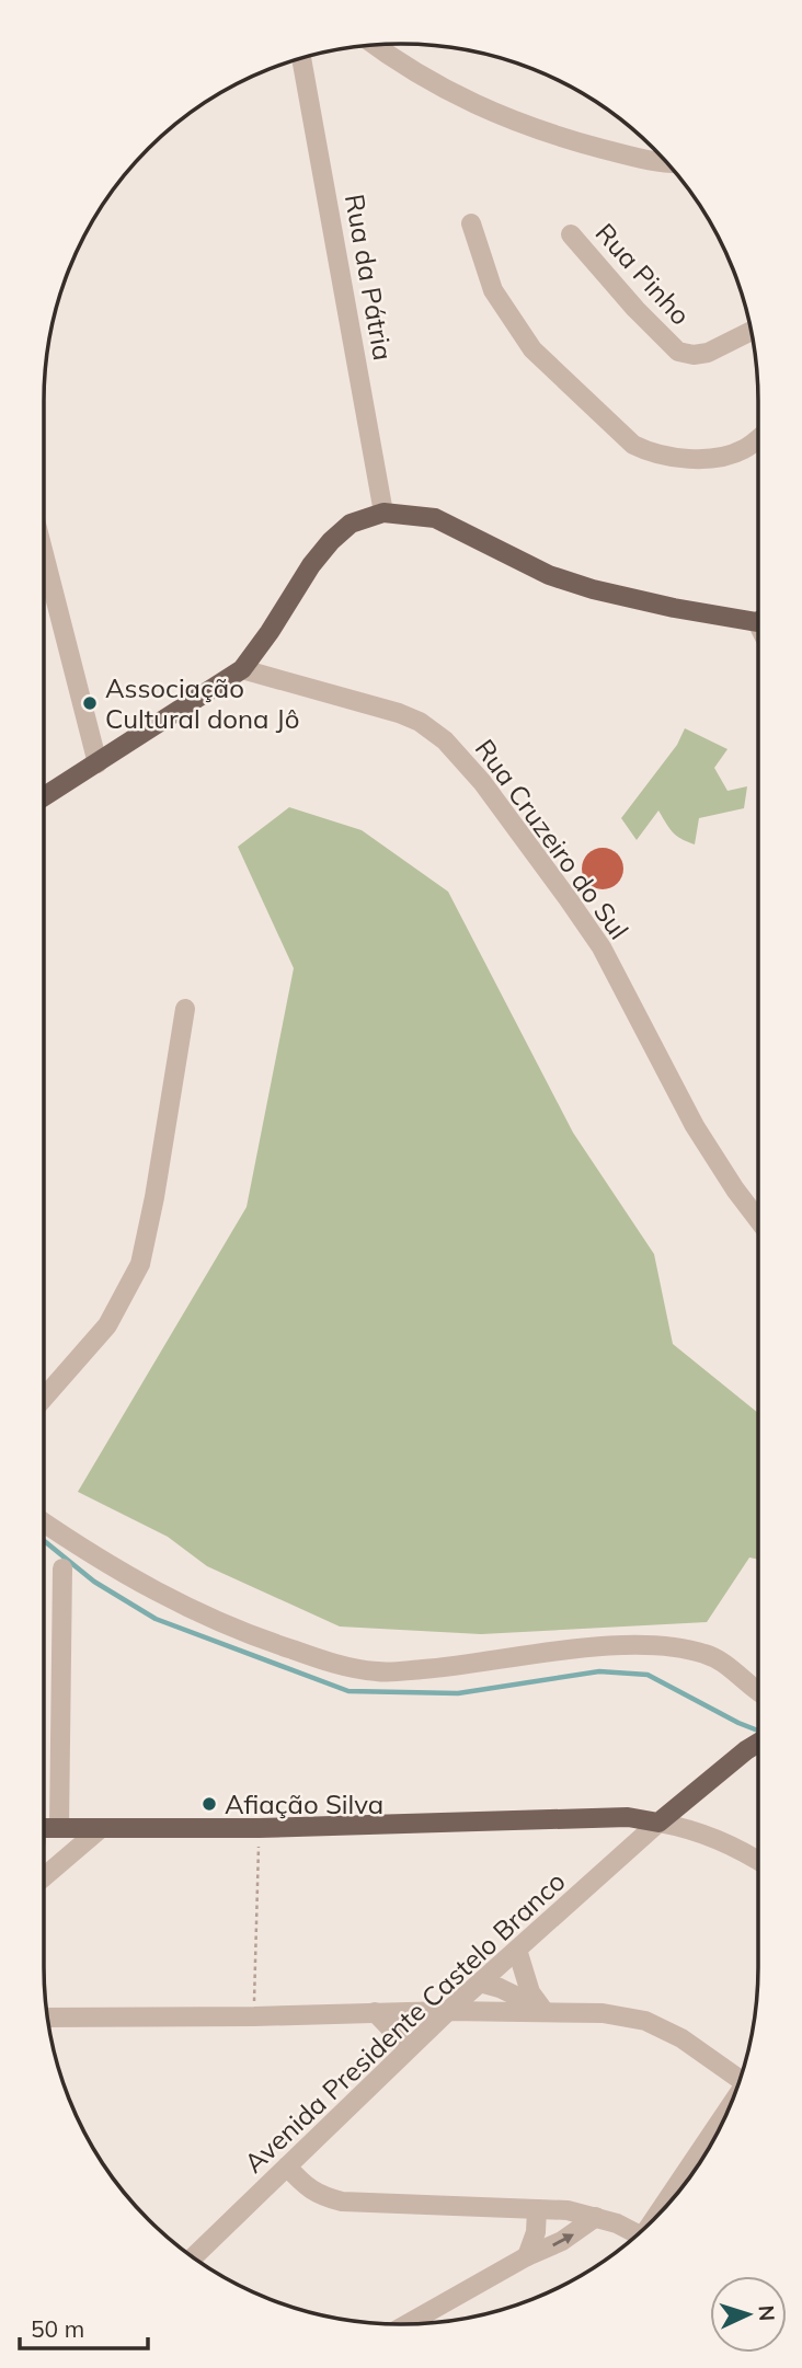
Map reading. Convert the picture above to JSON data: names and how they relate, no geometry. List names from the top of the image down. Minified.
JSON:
{"streets":{"street":["Rua Pinho","Rua da Pátria","Rua Cruzeiro do Sul","Avenida Presidente Castelo Branco"]},"places":["Associação Cultural dona Jô","Afiação Silva"],"scale_bar":"50 m","north":"right"}
